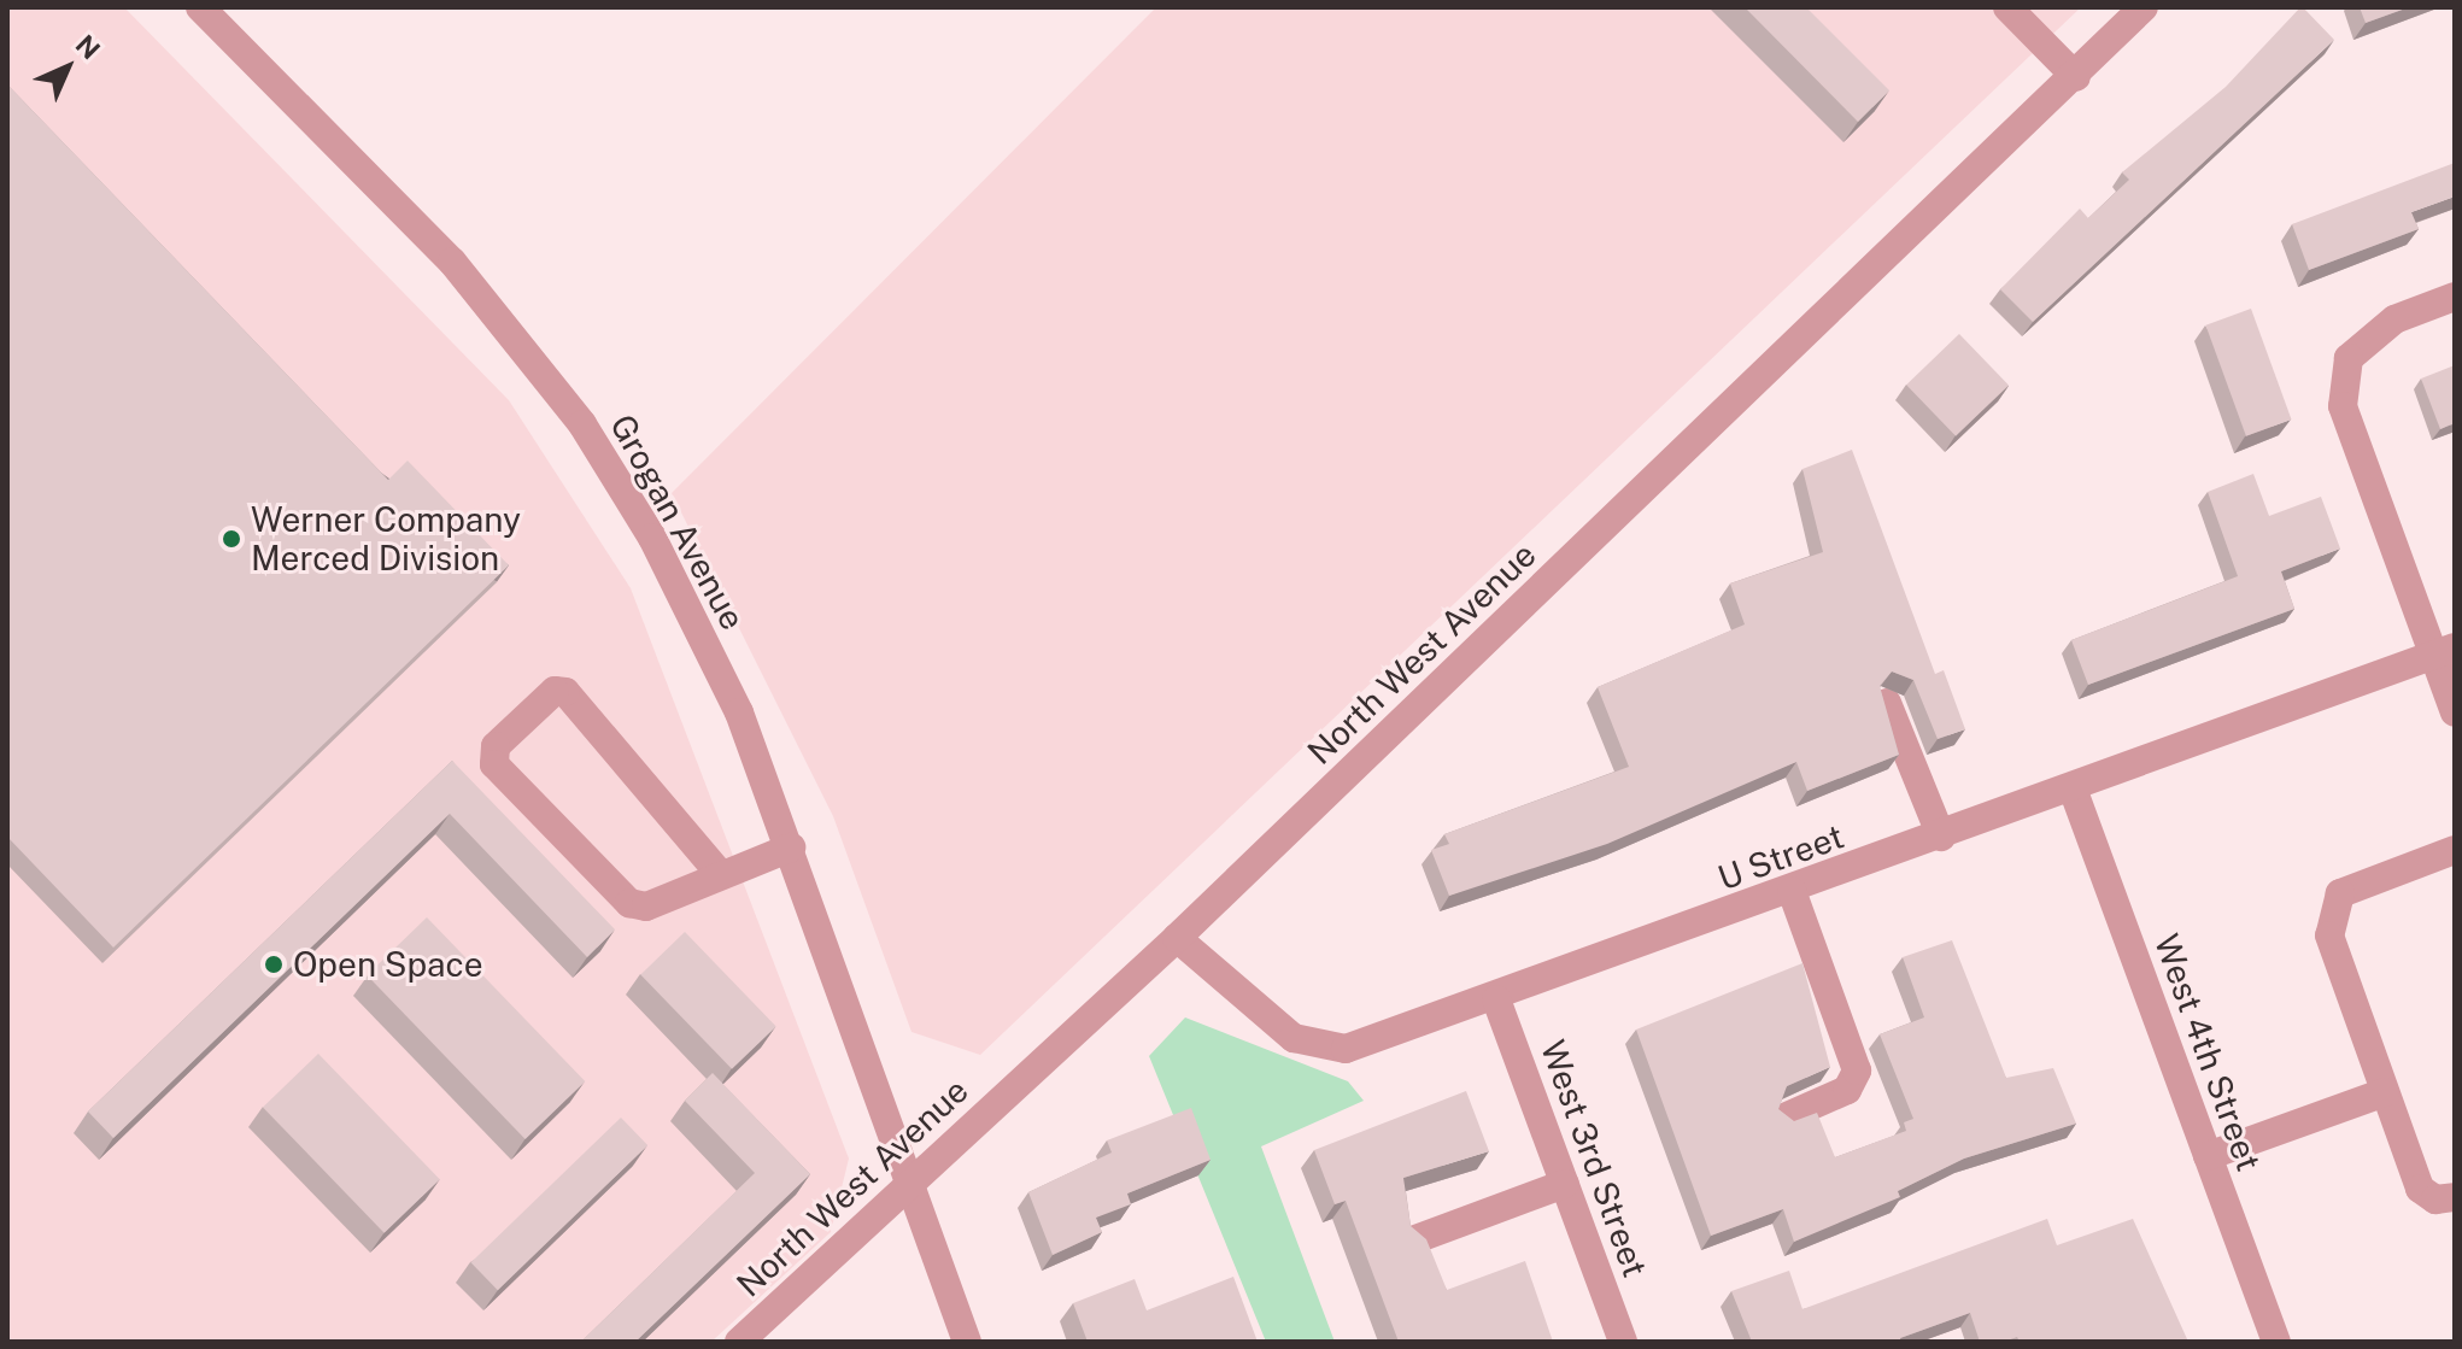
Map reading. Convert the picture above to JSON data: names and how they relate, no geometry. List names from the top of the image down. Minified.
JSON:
{"streets":{"street":["Grogan Avenue","North West Avenue","U Street","West 4th Street","West 3rd Street"]},"crossings":[["Grogan Avenue","North West Avenue"],["North West Avenue","U Street"],["U Street","West 4th Street"],["U Street","West 3rd Street"]],"places":["Werner Company Merced Division","Open Space"],"north":"top right"}
